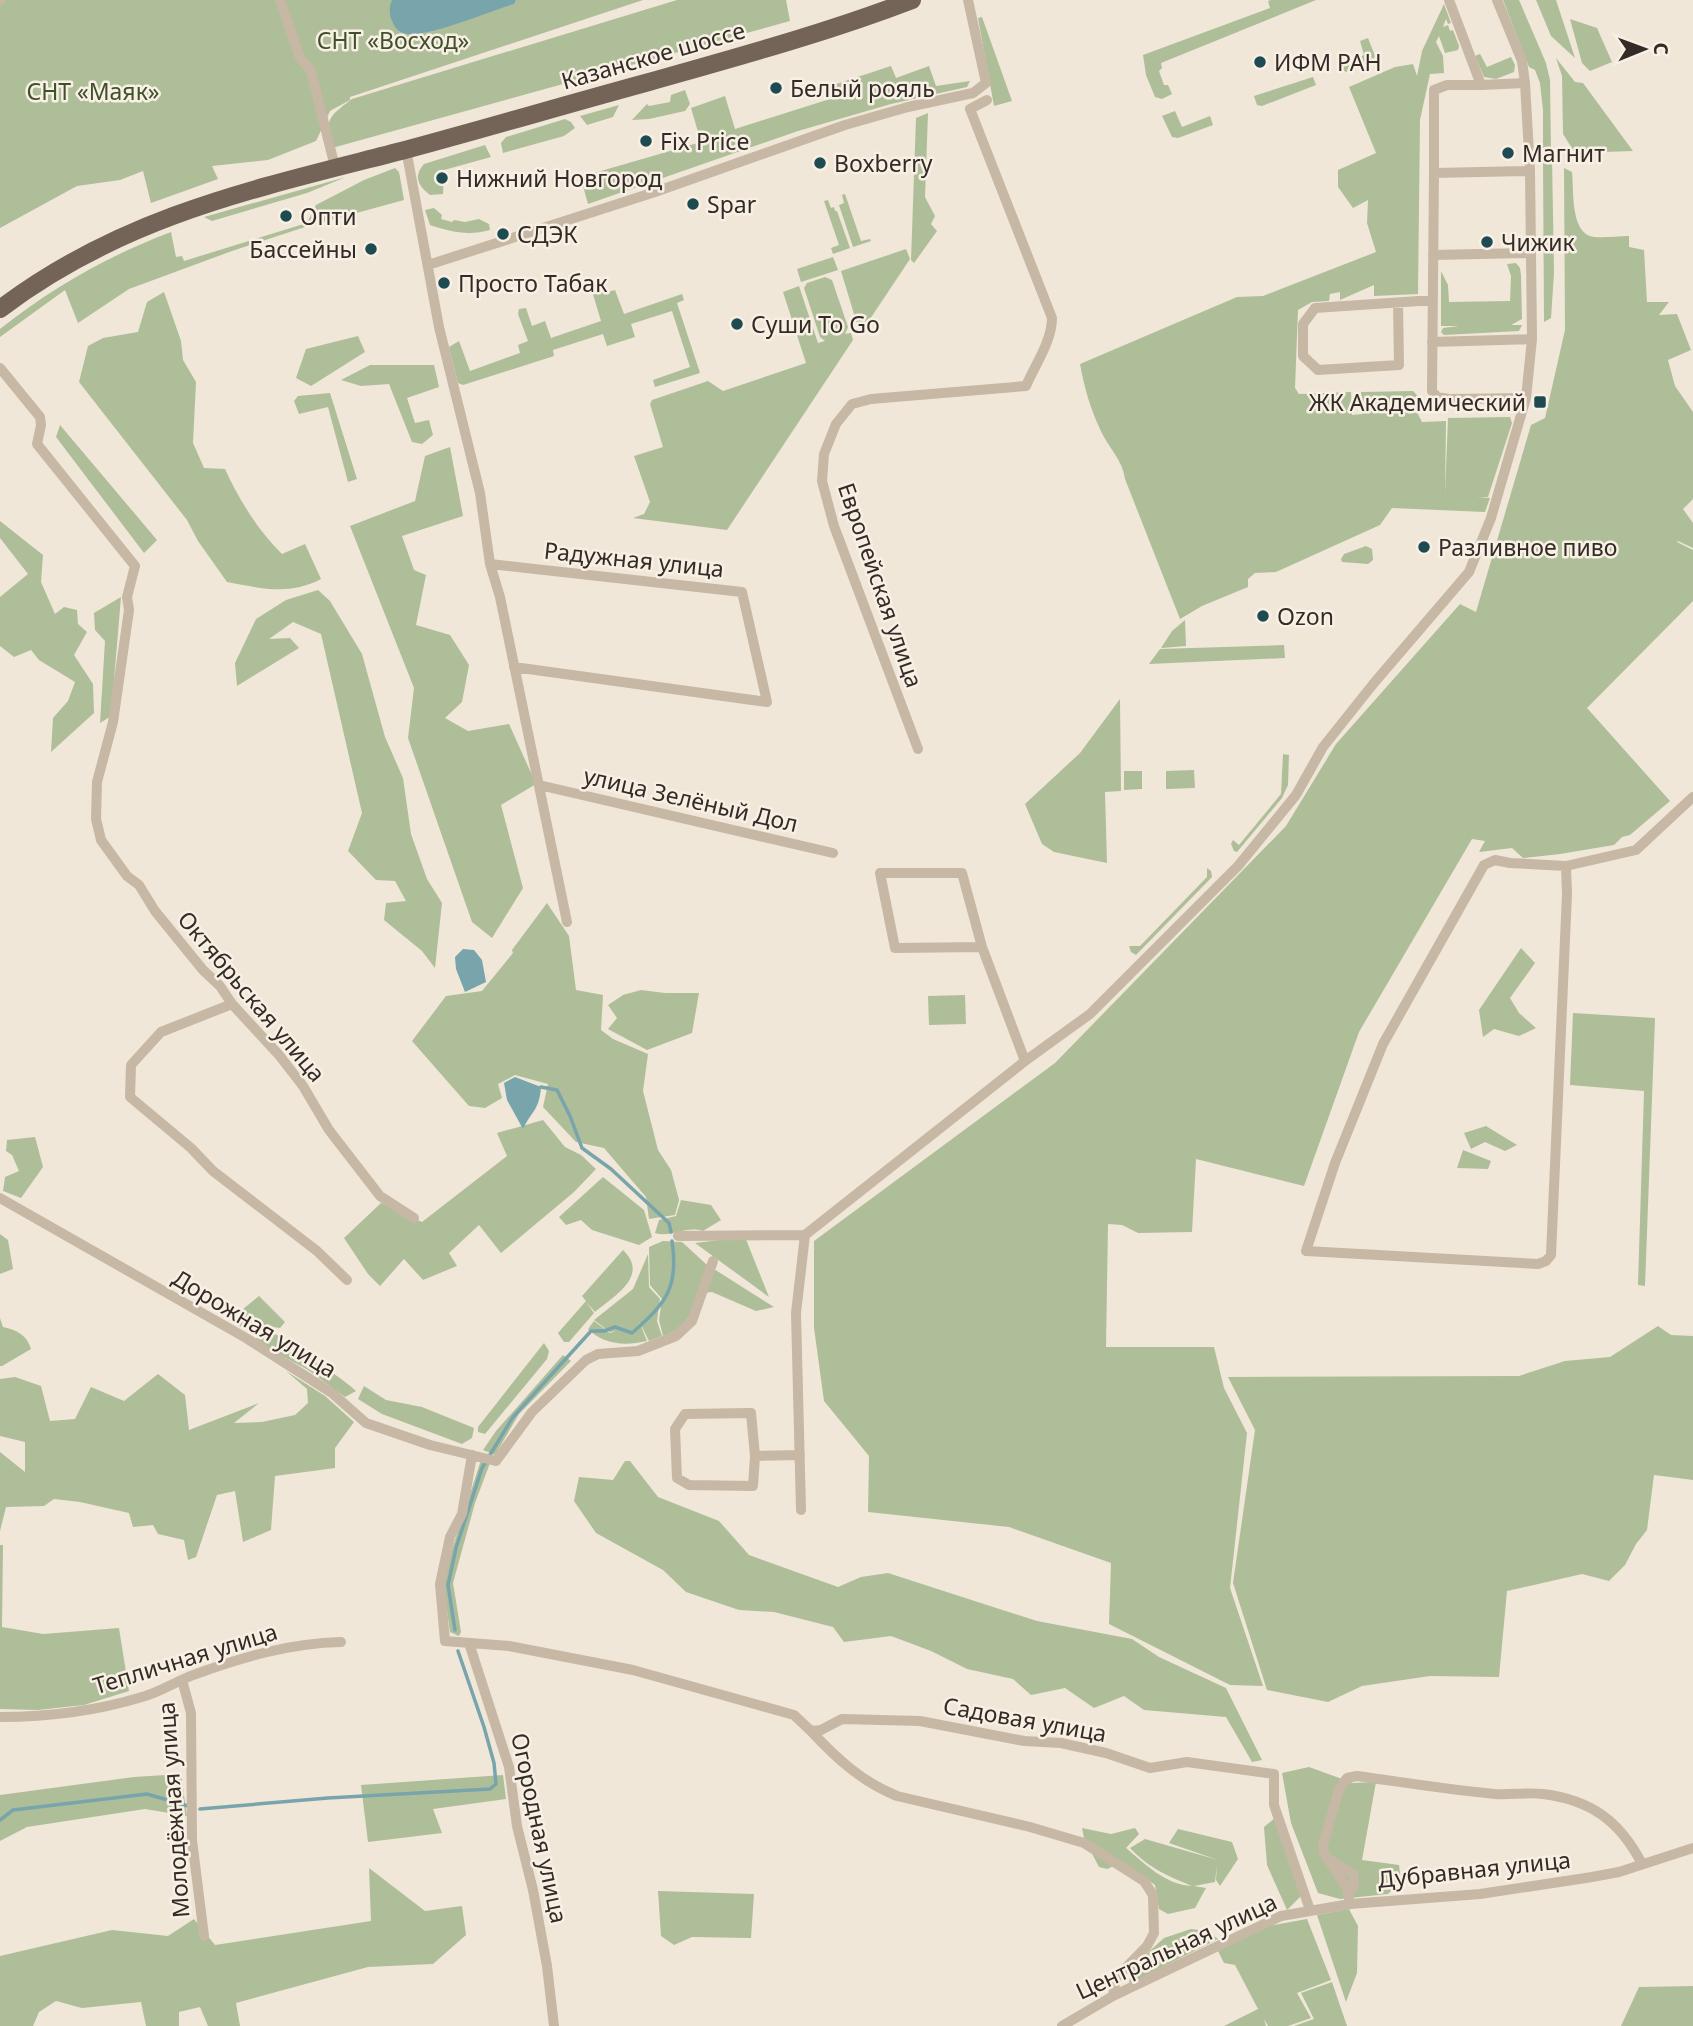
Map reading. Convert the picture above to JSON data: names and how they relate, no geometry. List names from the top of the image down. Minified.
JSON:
{"streets":{"main road":["Казанское шоссе"],"street":["Радужная улица","Европейская улица","улица Зелёный Дол","Октябрьская улица","Дорожная улица","Тепличная улица","Садовая улица","Молодёжная улица","Огородная улица","Дубравная улица","Центральная улица"]},"crossings":[["Тепличная улица","Молодёжная улица"],["Садовая улица","Дубравная улица"],["Садовая улица","Центральная улица"],["Дубравная улица","Центральная улица"]],"parks":["СНТ «Восход»","СНТ «Маяк»"],"places":{"other":["ИФМ РАН","Белый рояль","Fix Price","Магнит","Boxberry","Нижний Новгород","Spar","Опти","СДЭК","Чижик","Бассейны","Просто Табак","Суши To Go","Разливное пиво","Ozon"],"transit":["ЖК Академический"]},"north":"right"}
